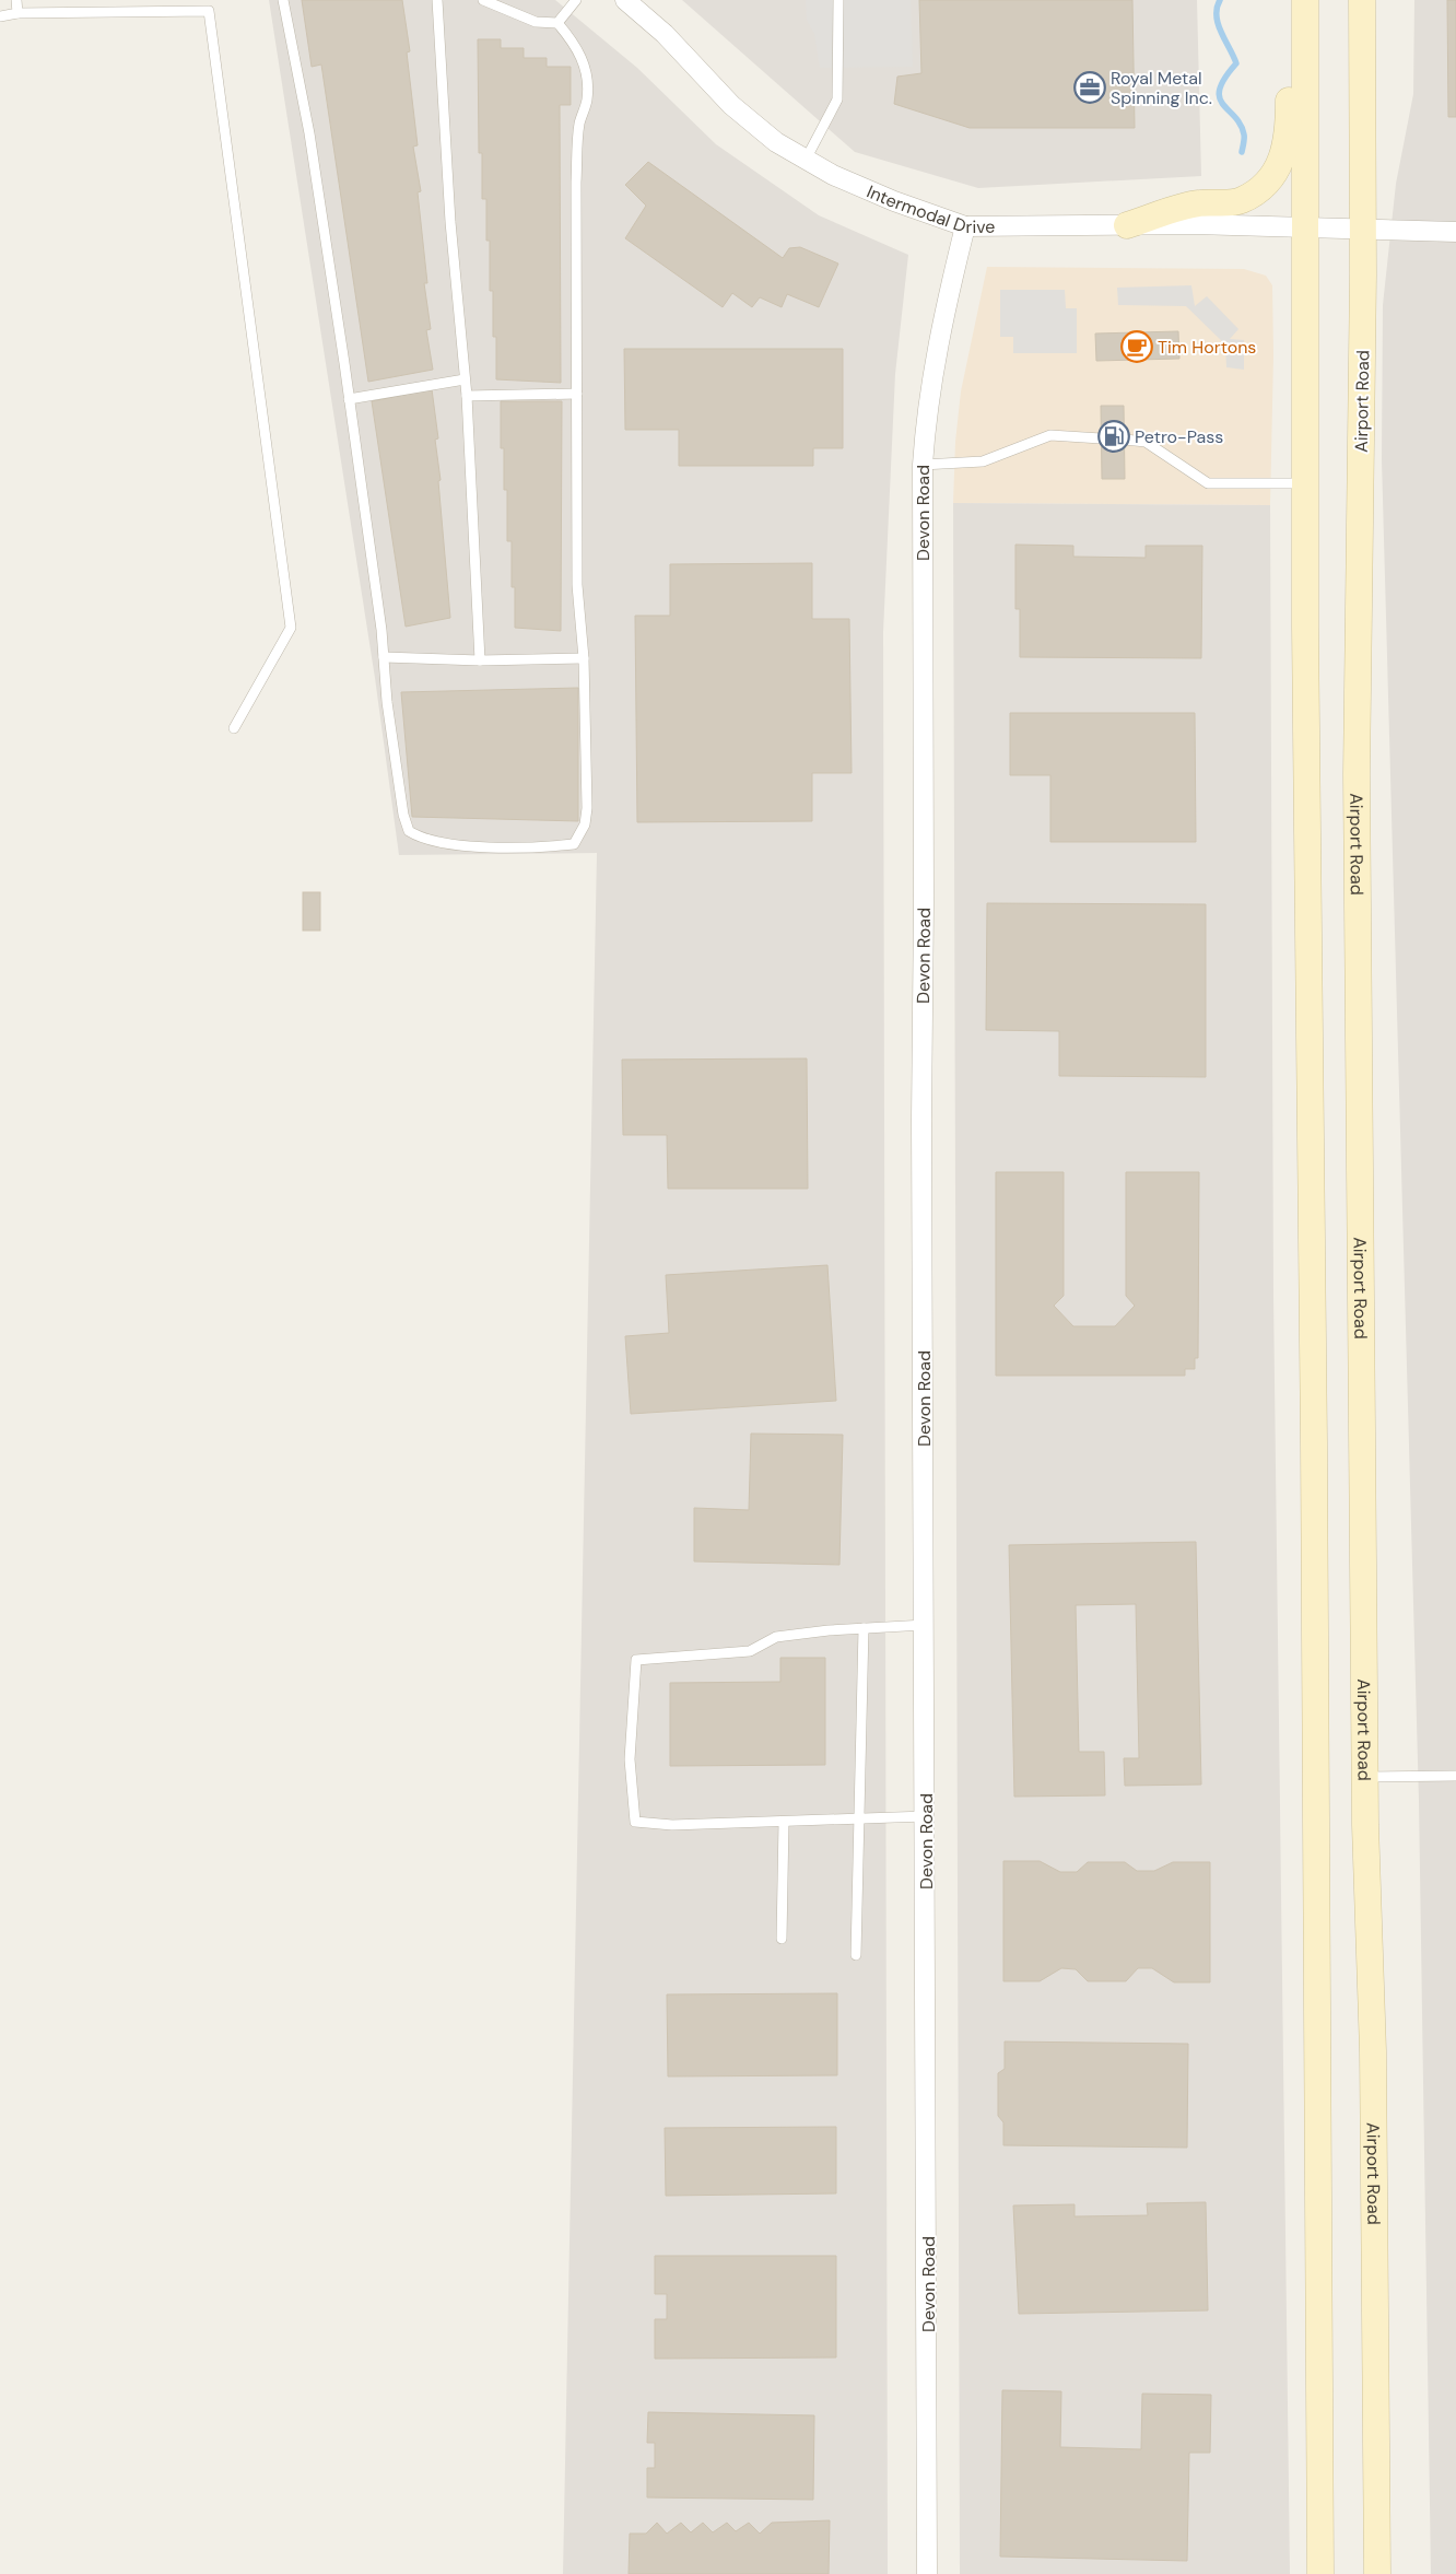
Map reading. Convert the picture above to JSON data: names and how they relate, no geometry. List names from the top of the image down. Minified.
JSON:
{"streets":{"main road":["Airport Road"],"street":["Intermodal Drive","Devon Road"]},"crossings":[["Intermodal Drive","Airport Road"],["Intermodal Drive","Devon Road"]],"places":{"office":["Royal Metal Spinning Inc."],"cafe":["Tim Hortons"],"fuel station":["Petro-Pass"]}}
